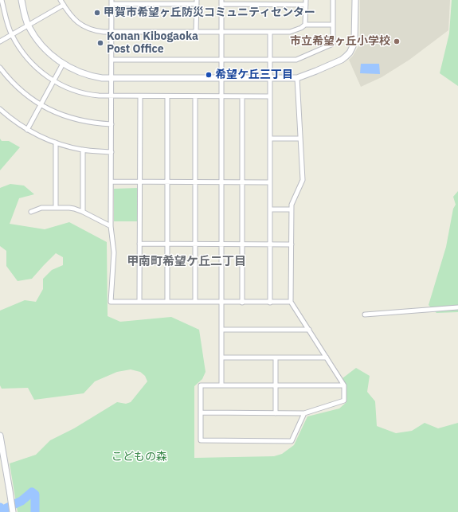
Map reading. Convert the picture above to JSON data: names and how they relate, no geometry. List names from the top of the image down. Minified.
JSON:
{"districts":["甲南町希望ケ丘二丁目"],"parks":["こどもの森"],"places":["甲賀市希望ヶ丘防災コミュニティセンター","市立希望ヶ丘小学校","Konan Kibogaoka Post Office","希望ケ丘三丁目"]}
